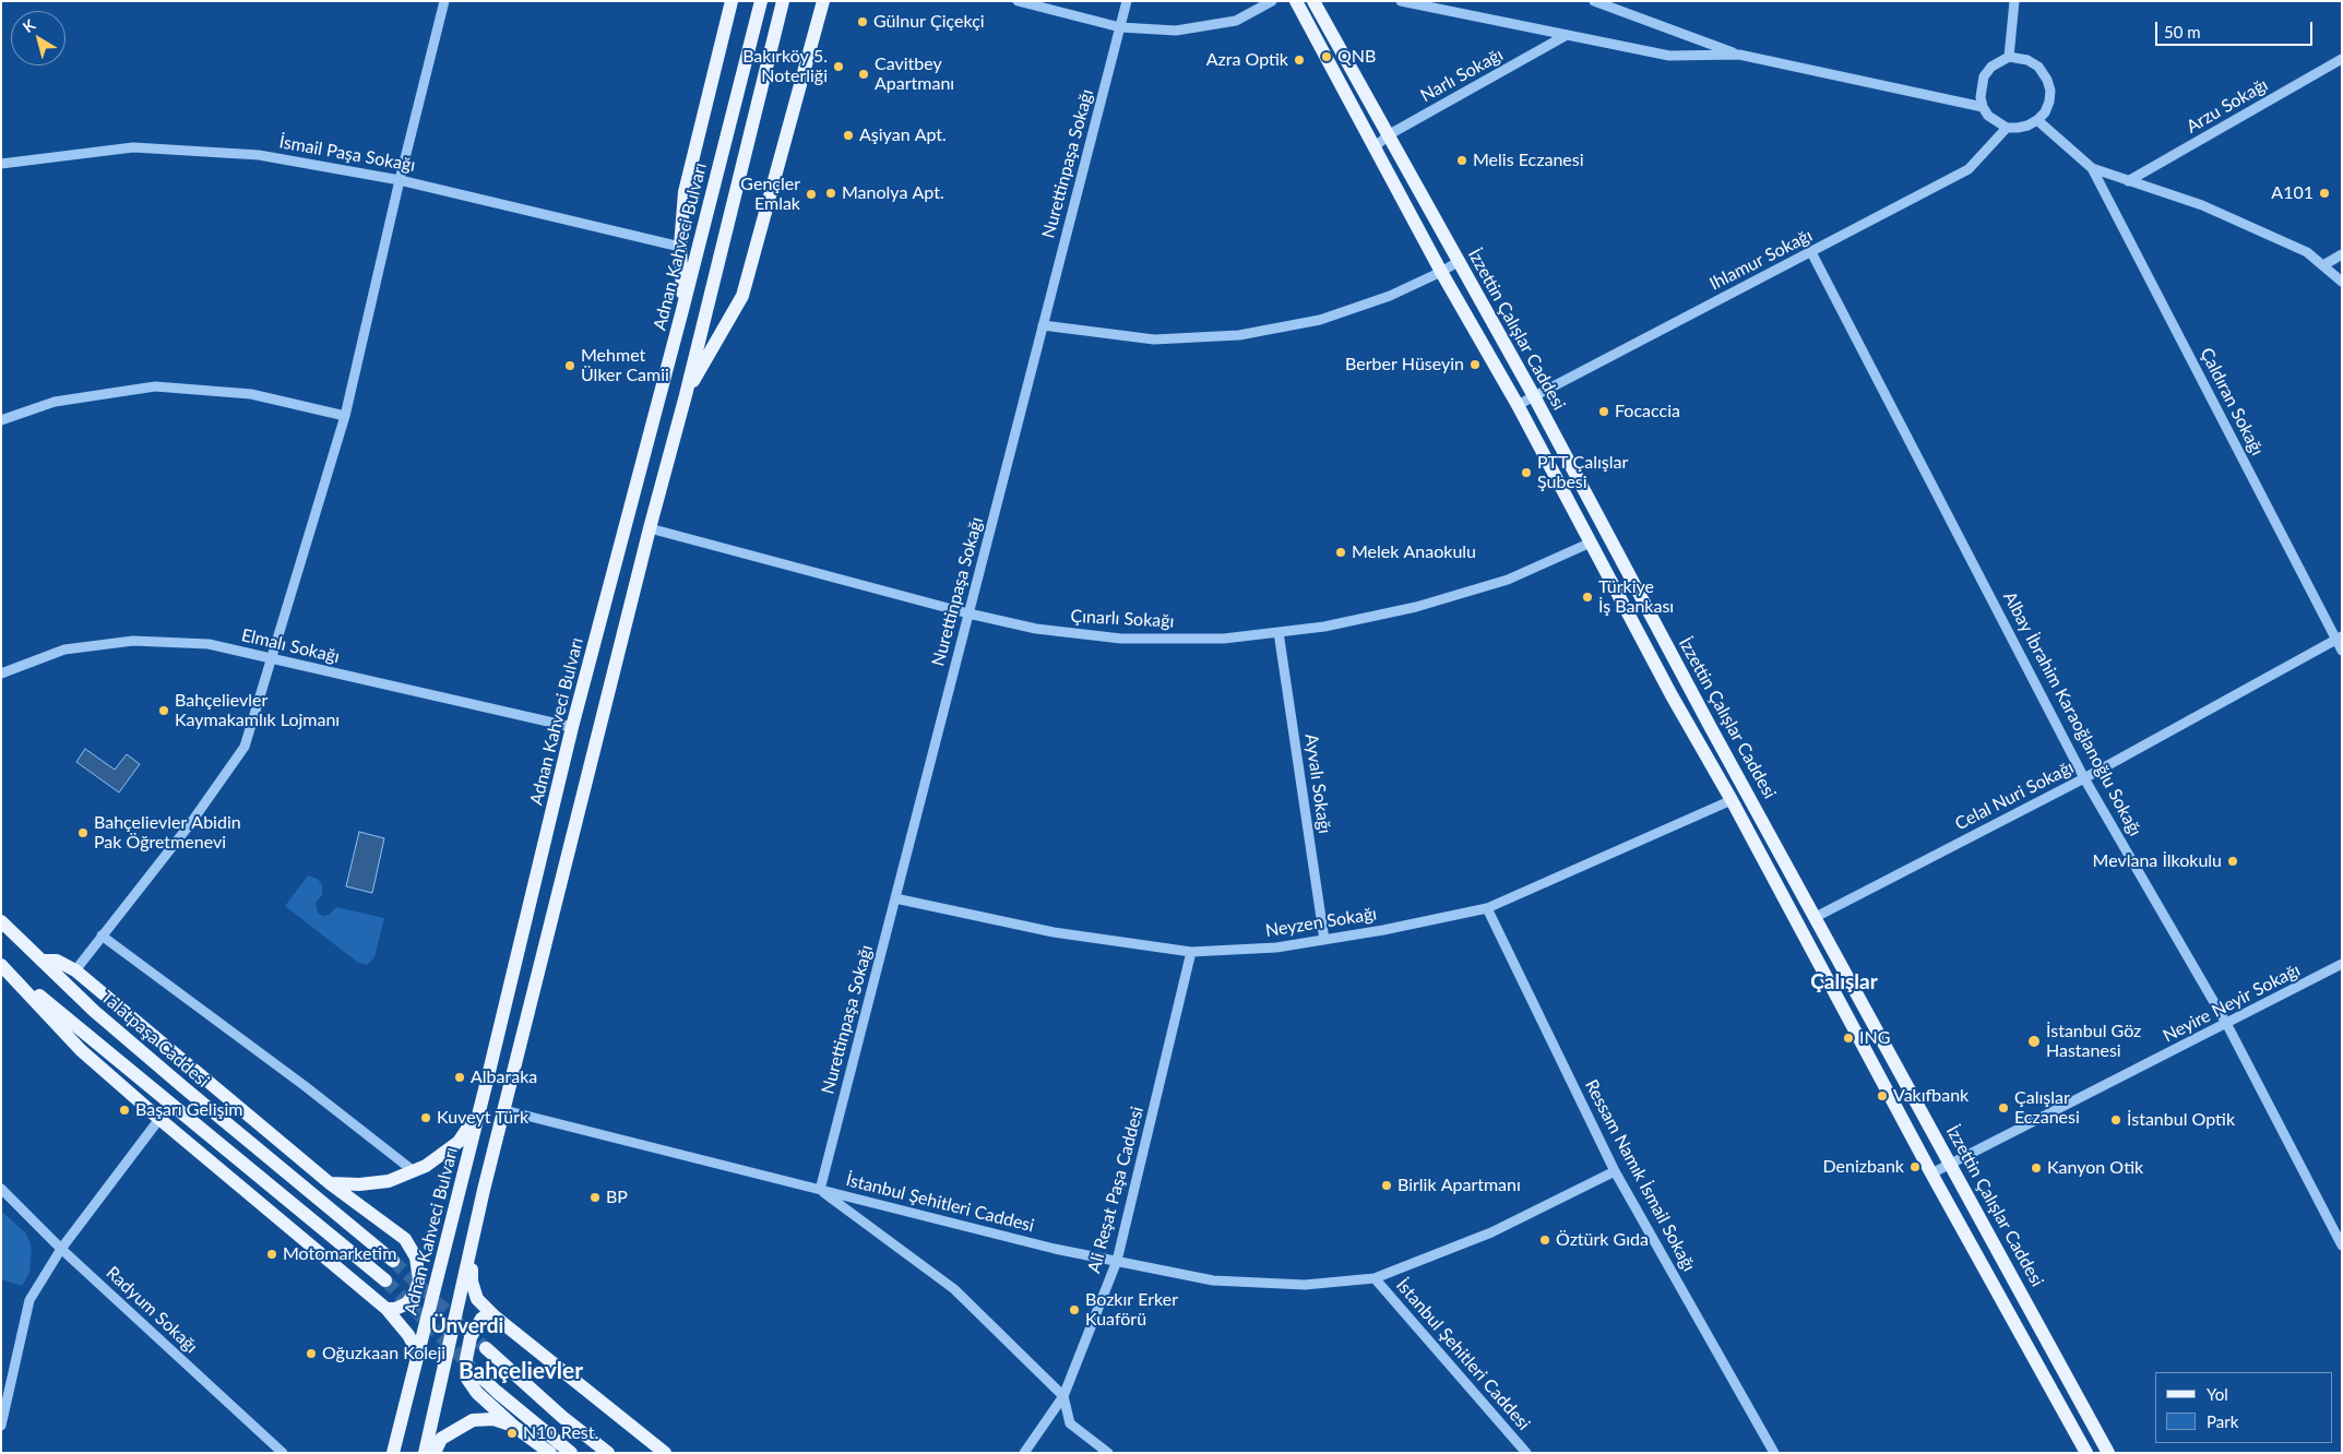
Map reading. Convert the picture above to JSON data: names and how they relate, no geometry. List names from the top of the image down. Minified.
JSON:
{"streets":{"main road":["Adnan Kahveci Bulvarı","İzzettin Çalışlar Caddesi","Talatpaşa Caddesi"],"street":["Narlı Sokağı","Arzu Sokağı","İsmail Paşa Sokağı","Nurettinpaşa Sokağı","Ihlamur Sokağı","Çaldıran Sokağı","Çınarlı Sokağı","Elmalı Sokağı","Albay İbrahim Karaoğlanoğlu Sokağı","Ayvalı Sokağı","Celal Nuri Sokağı","Neyzen Sokağı","Neyire Neyir Sokağı","Ressam Namık İsmail Sokağı","Ali Reşat Paşa Caddesi","İstanbul Şehitleri Caddesi","Radyum Sokağı"]},"crossings":[["Narlı Sokağı","İzzettin Çalışlar Caddesi"],["Nurettinpaşa Sokağı","Çınarlı Sokağı"],["Nurettinpaşa Sokağı","Neyzen Sokağı"],["Nurettinpaşa Sokağı","İstanbul Şehitleri Caddesi"],["Adnan Kahveci Bulvarı","Elmalı Sokağı"],["Ihlamur Sokağı","İzzettin Çalışlar Caddesi"],["Ihlamur Sokağı","Albay İbrahim Karaoğlanoğlu Sokağı"],["İzzettin Çalışlar Caddesi","Çınarlı Sokağı"],["İzzettin Çalışlar Caddesi","Celal Nuri Sokağı"],["İzzettin Çalışlar Caddesi","Neyzen Sokağı"],["İzzettin Çalışlar Caddesi","Neyire Neyir Sokağı"],["Çaldıran Sokağı","Celal Nuri Sokağı"],["Çınarlı Sokağı","Ayvalı Sokağı"],["Albay İbrahim Karaoğlanoğlu Sokağı","Celal Nuri Sokağı"],["Albay İbrahim Karaoğlanoğlu Sokağı","Neyire Neyir Sokağı"],["Ayvalı Sokağı","Neyzen Sokağı"],["Neyzen Sokağı","Ressam Namık İsmail Sokağı"],["Neyzen Sokağı","Ali Reşat Paşa Caddesi"],["Ressam Namık İsmail Sokağı","İstanbul Şehitleri Caddesi"],["Ali Reşat Paşa Caddesi","İstanbul Şehitleri Caddesi"]],"districts":["Çalışlar","Ünverdi","Bahçelievler"],"places":["Gülnur Çiçekçi","QNB","Azra Optik","Bakırköy 5. Noterliği","Cavitbey Apartmanı","Aşiyan Apt.","Melis Eczanesi","Manolya Apt.","A101","Gençler Emlak","Berber Hüseyin","Mehmet Ülker Camii","Focaccia","PTT Çalışlar Şubesi","Melek Anaokulu","Türkiye İş Bankası","Bahçelievler Kaymakamlık Lojmanı","Bahçelievler Abidin Pak Öğretmenevi","Mevlana İlkokulu","ING","İstanbul Göz Hastanesi","Albaraka","Vakıfbank","Çalışlar Eczanesi","Başarı Gelişim","Kuveyt Türk","İstanbul Optik","Denizbank","Kanyon Otik","Birlik Apartmanı","BP","Öztürk Gıda","Motomarketim","Bozkır Erker Kuaförü","Oğuzkaan Koleji","N10 Rest."],"legend":["Yol","Park"],"scale_bar":"50 m","north":"top left"}
